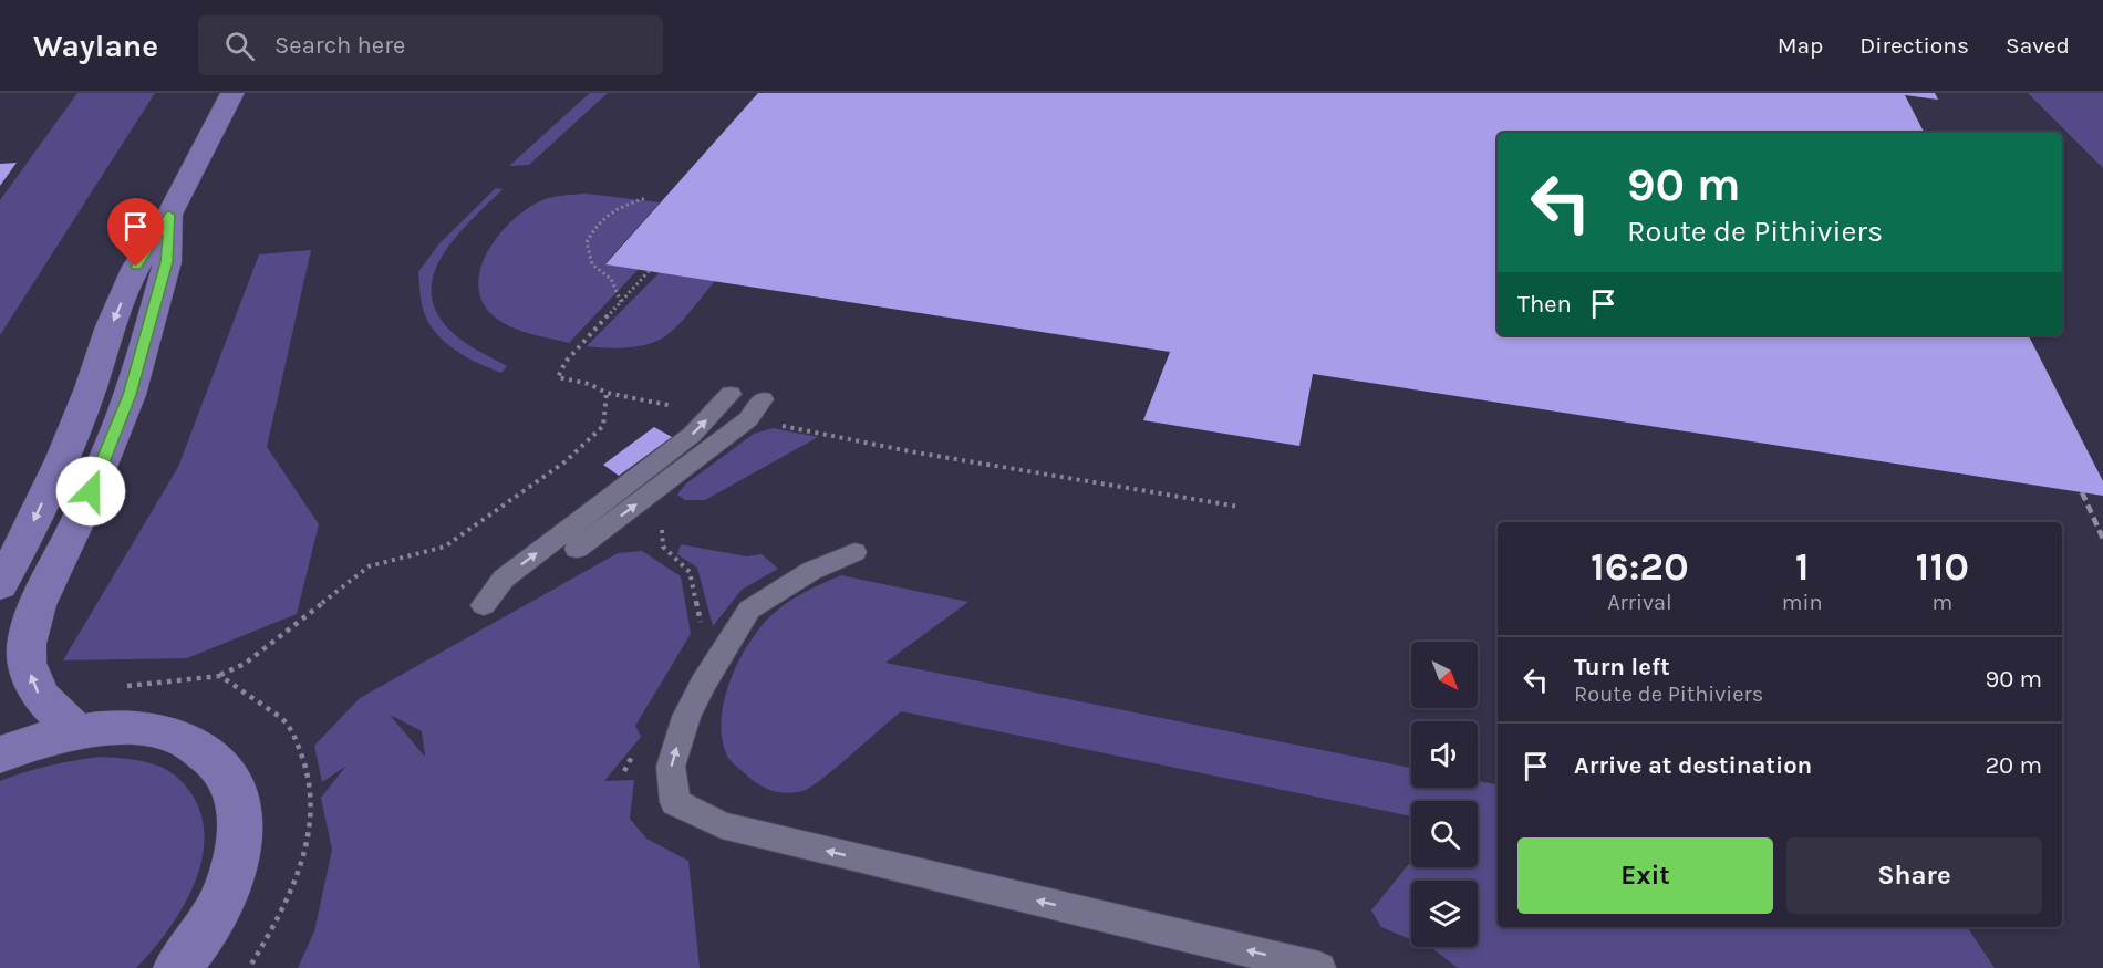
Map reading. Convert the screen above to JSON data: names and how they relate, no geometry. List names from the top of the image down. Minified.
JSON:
{"north":"bottom right","page":{"header":"Waylane","search":"Search here","nav":["Map","Directions","Saved"],"turn":["90 m","Route de Pithiviers"],"then":"Then","eta":["16:20","Arrival","1","min","110","m"],"list":[{"name":"Turn left","note":"Route de Pithiviers","value":"90 m"},{"name":"Arrive at destination","value":"20 m"}],"buttons":["Exit","Share"]}}
